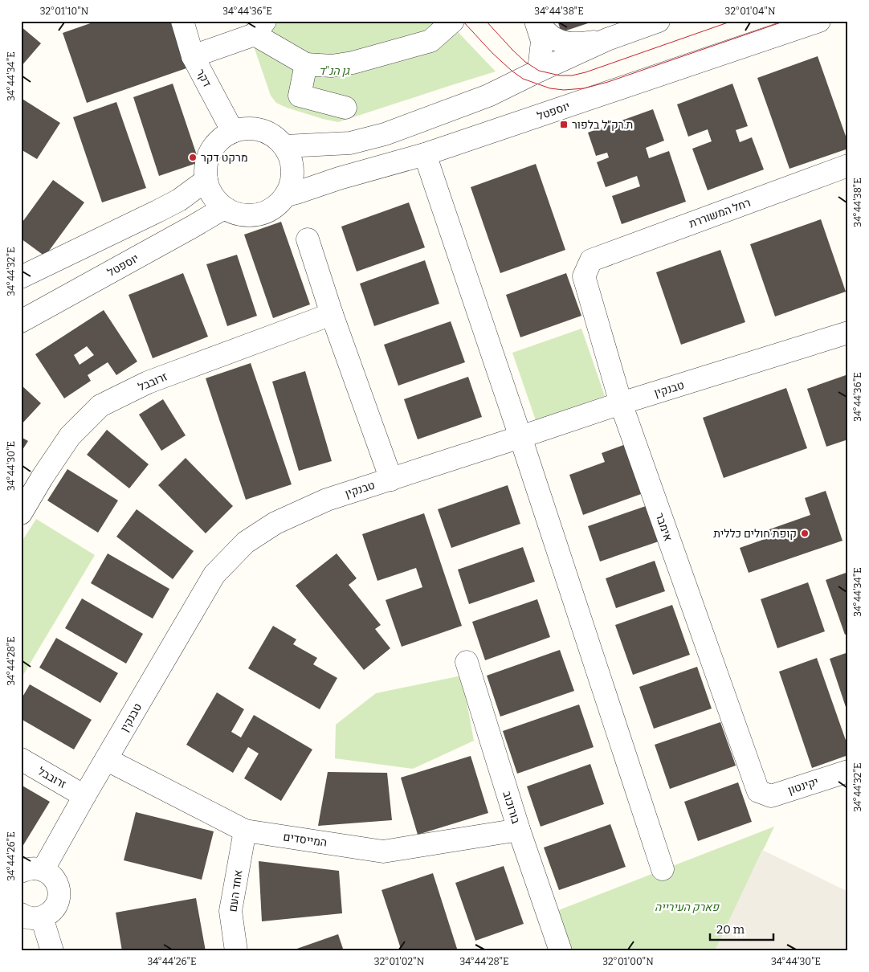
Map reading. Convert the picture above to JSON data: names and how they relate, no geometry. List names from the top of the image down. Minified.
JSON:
{"streets":{"street":["דקר","יוספטל","רחל המשוררת","זרובבל","טבנקין","אימבר","יקינטון","בורוכוב","המייסדים","אחד העם"]},"crossings":[["דקר","יוספטל"],["רחל המשוררת","אימבר"],["זרובבל","טבנקין"],["טבנקין","אימבר"],["טבנקין","המייסדים"],["אימבר","יקינטון"],["בורוכוב","המייסדים"],["המייסדים","אחד העם"]],"parks":["גן הנ\"ד","פארק העירייה"],"places":{"transit":["ת.רק״ל בלפור"],"other":["מרקט דקר","קופת חולים כללית"]},"scale_bar":"20 m","coordinates":["32°01'10\"N","34°44'36\"E","34°44'38\"E","32°01'04\"N","34°44'34\"E","34°44'32\"E","34°44'30\"E","34°44'28\"E","34°44'26\"E","32°01'02\"N","32°01'00\"N"]}
